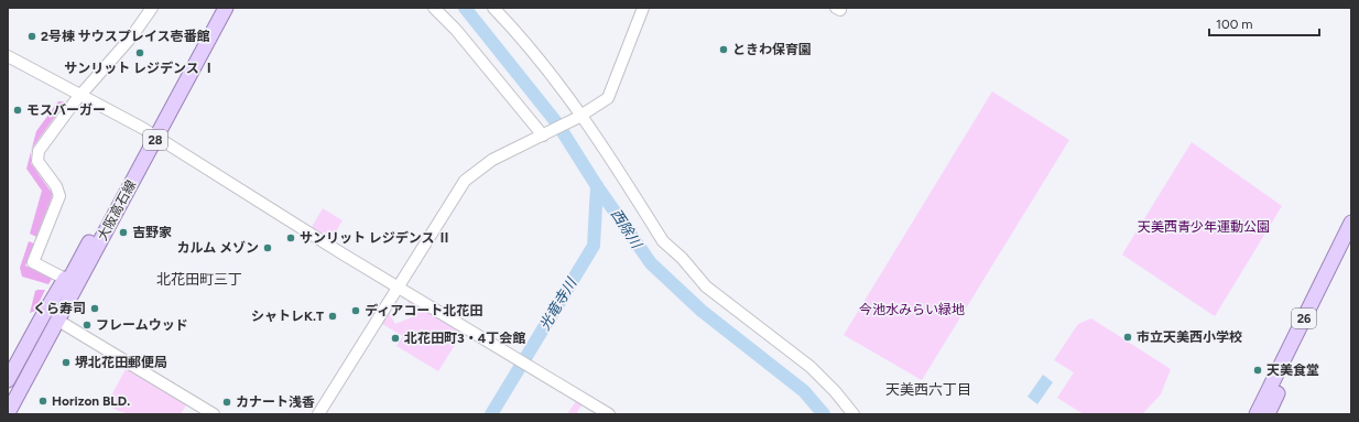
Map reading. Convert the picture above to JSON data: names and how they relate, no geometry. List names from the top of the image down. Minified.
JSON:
{"streets":{"main road":["28","大阪高石線","26"]},"districts":["北花田町三丁","天美西六丁目"],"water":["西除川","光竜寺川"],"parks":["天美西青少年運動公園","今池水みらい緑地"],"places":["2号棟 サウスプレイス壱番館","ときわ保育園","サンリット レジデンス Ⅰ","モスバーガー","吉野家","サンリット レジデンス Ⅱ","カルム メゾン","くら寿司","ディアコート北花田","シャトレK.T","フレームウッド","市立天美西小学校","北花田町3・4丁会館","堺北花田郵便局","天美食堂","Horizon BLD.","カナート浅香"],"scale_bar":"100 m"}
